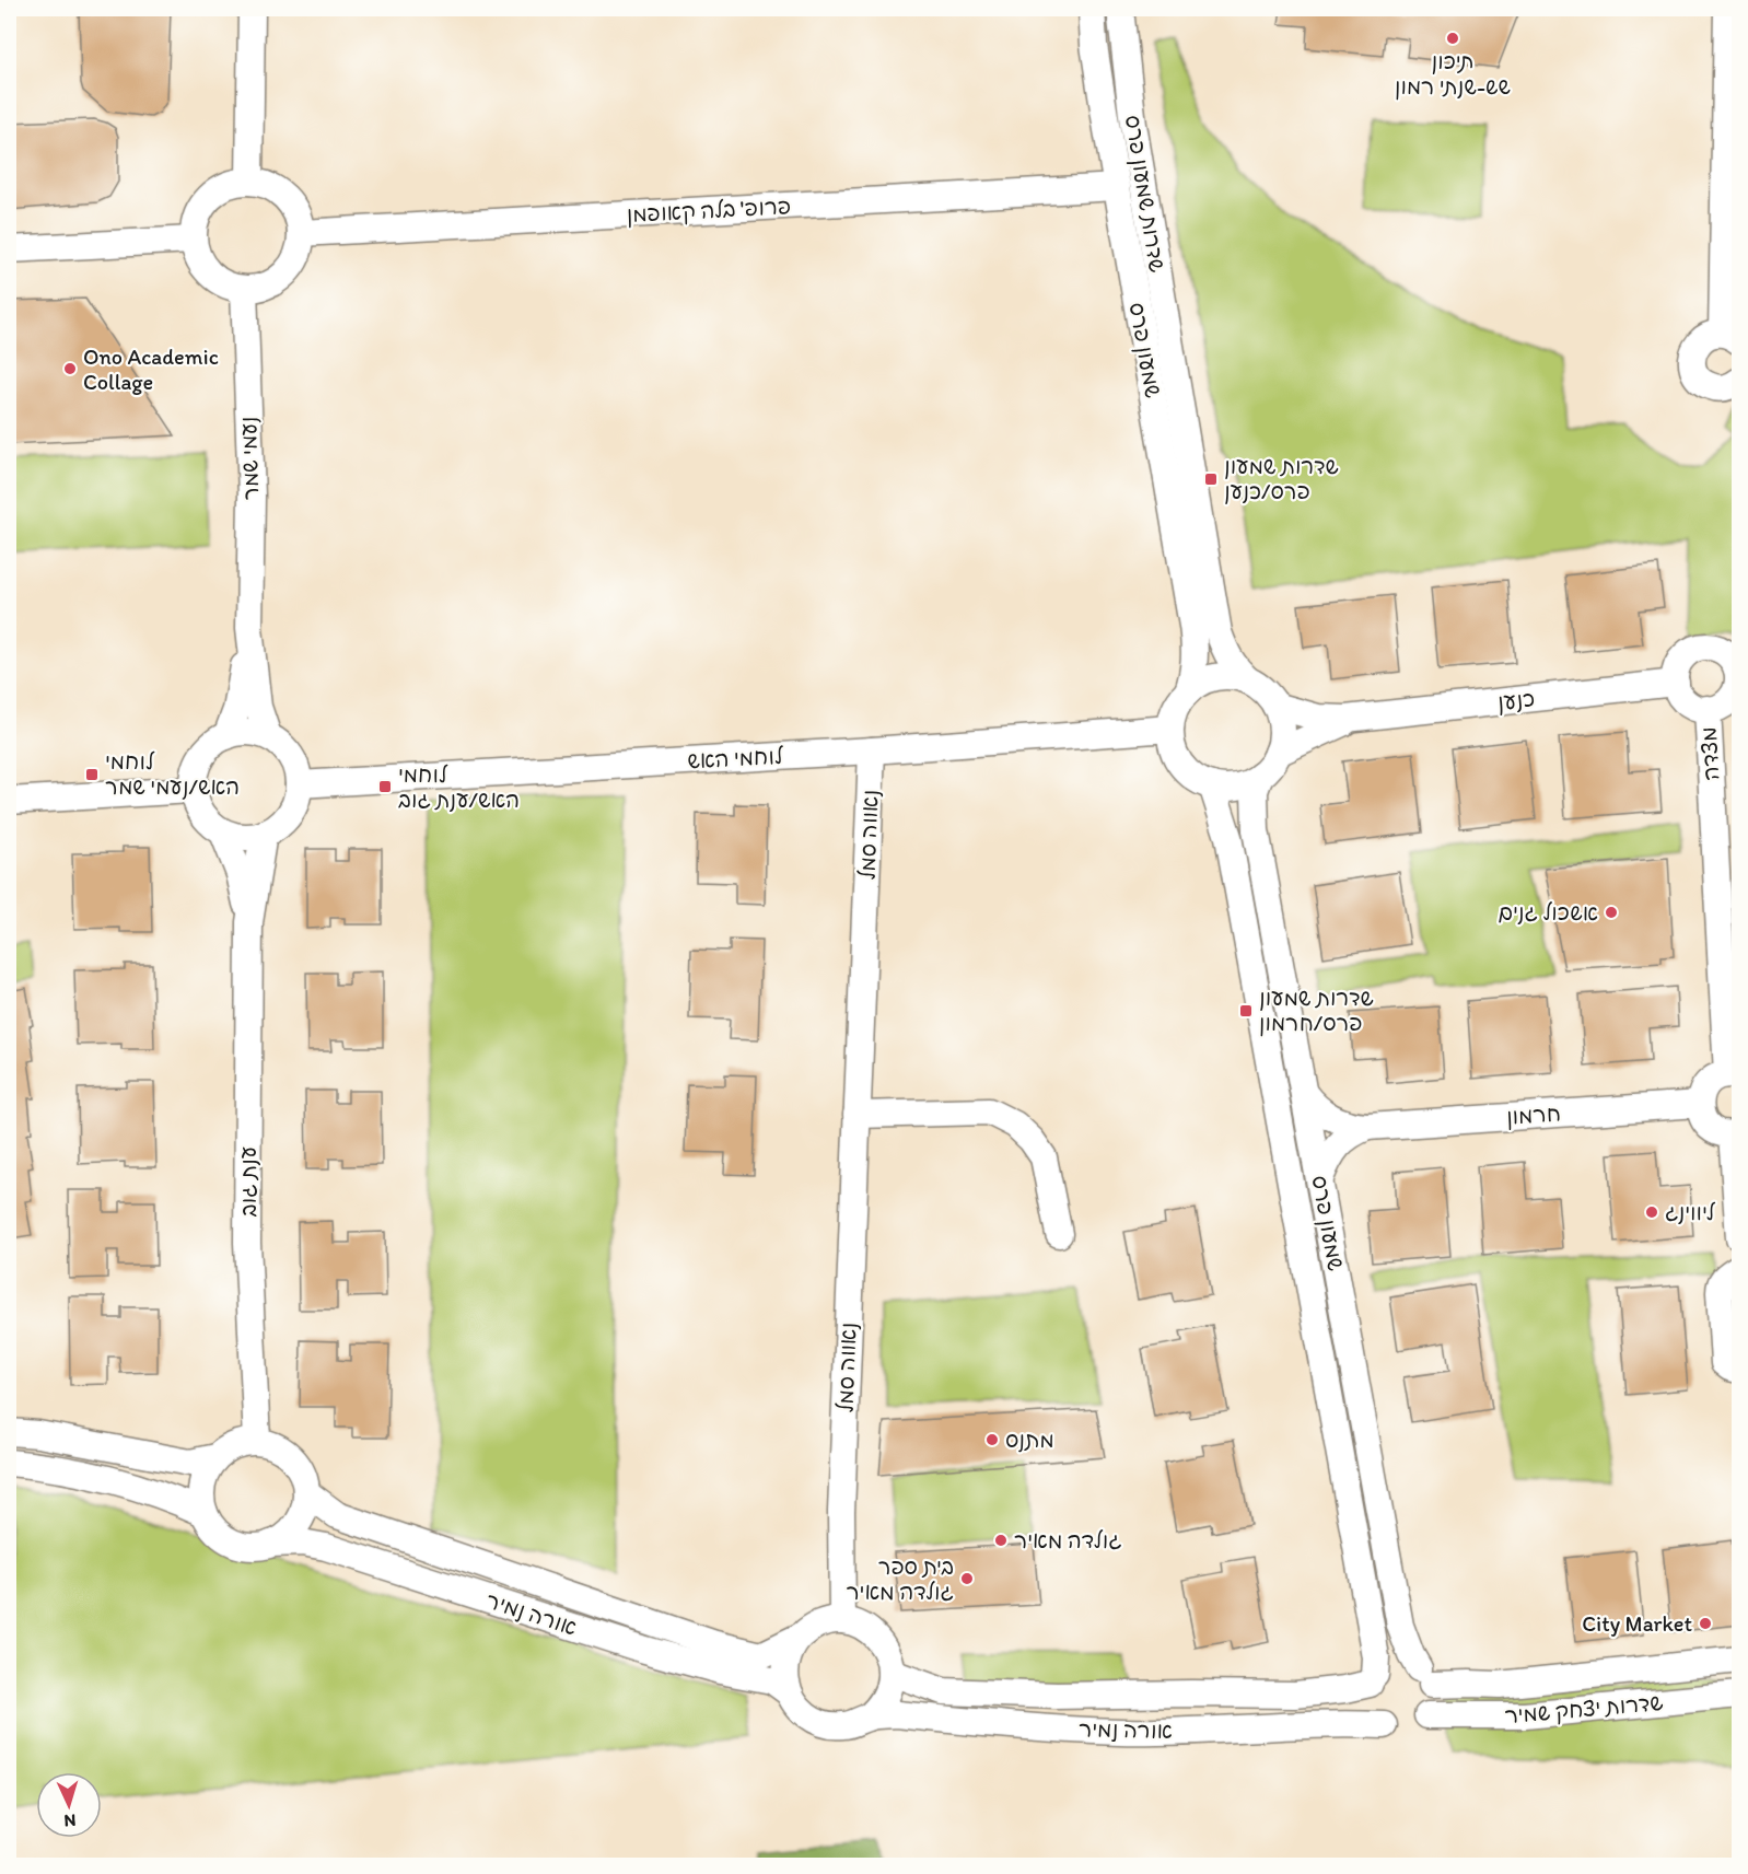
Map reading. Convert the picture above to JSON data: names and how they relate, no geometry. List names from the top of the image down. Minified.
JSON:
{"streets":{"street":["שדרות שמעון פרס","פרופ' בלה קאופמן","שמעון פרס","נעמי שמר","כנען","מצדה","לוחמי האש","נאווה סמל","חרמון","ענת גוב","אורה נמיר","שדרות יצחק שמיר"]},"crossings":[["שדרות שמעון פרס","שמעון פרס"],["שדרות שמעון פרס","כנען"],["שדרות שמעון פרס","לוחמי האש"],["פרופ' בלה קאופמן","שמעון פרס"],["פרופ' בלה קאופמן","נעמי שמר"],["שמעון פרס","כנען"],["שמעון פרס","לוחמי האש"],["שמעון פרס","חרמון"],["שמעון פרס","אורה נמיר"],["שמעון פרס","שדרות יצחק שמיר"],["נעמי שמר","לוחמי האש"],["נעמי שמר","ענת גוב"],["כנען","מצדה"],["כנען","לוחמי האש"],["לוחמי האש","נאווה סמל"],["לוחמי האש","ענת גוב"],["נאווה סמל","אורה נמיר"],["ענת גוב","אורה נמיר"],["אורה נמיר","שדרות יצחק שמיר"]],"places":{"other":["תיכון שש-שנתי רמון","Ono Academic Collage","אשכול גנים","ליווינג","מתנס","גולדה מאיר","בית ספר גולדה מאיר","City Market"],"transit":["שדרות שמעון פרס/כנען","לוחמי האש/נעמי שמר","לוחמי האש/ענת גוב","שדרות שמעון פרס/חרמון"]},"north":"bottom"}
